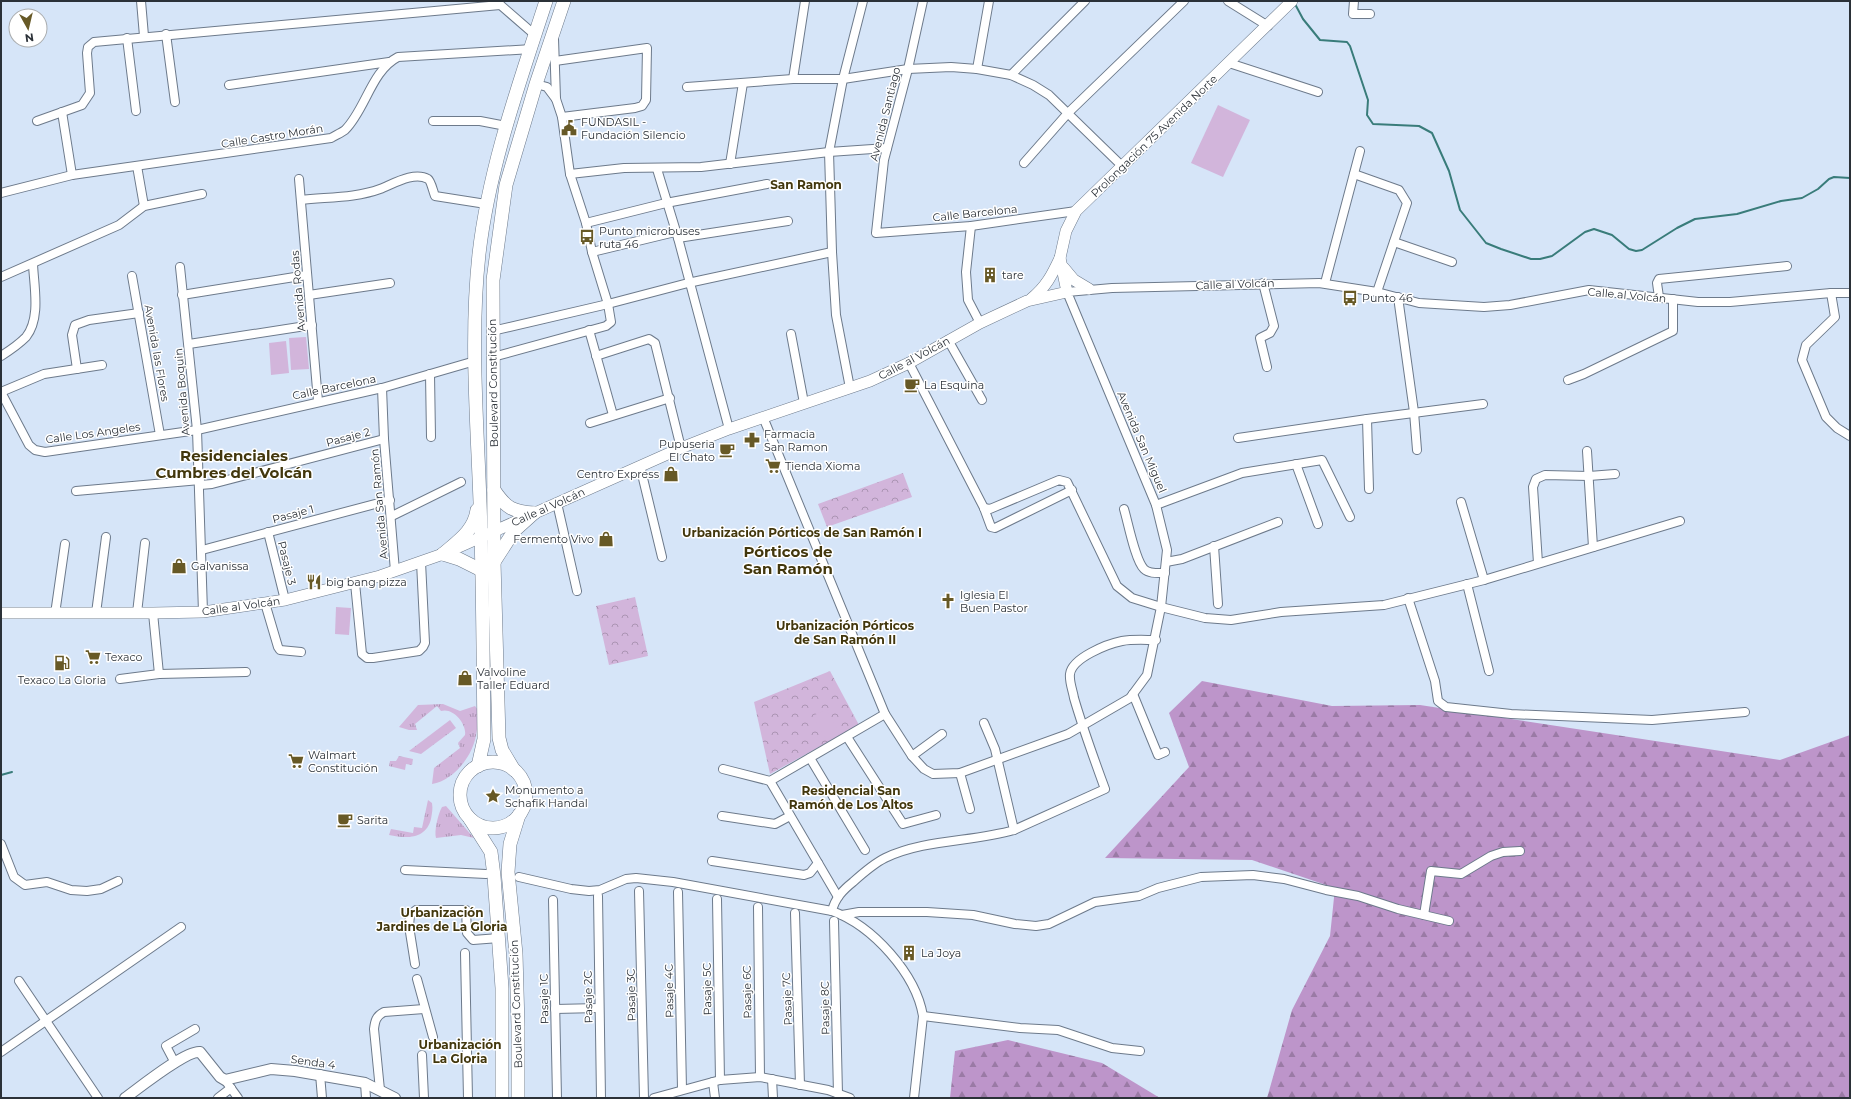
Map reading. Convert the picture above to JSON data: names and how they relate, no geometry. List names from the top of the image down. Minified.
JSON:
{"streets":{"highway":["Boulevard Constitución"],"main road":["Prolongación 75 Avenida Norte","Calle al Volcán"],"street":["Avenida Santiago","Calle Castro Morán","Calle Barcelona","Avenida Rodas","Avenida las Flores","Avenida Boquin","Calle Los Angeles","Pasaje 2","Avenida San Miguel","Avenida San Ramón","Pasaje 1","Pasaje 3","Pasaje 5C","Pasaje 4C","Pasaje 6C","Pasaje 3C","Pasaje 2C","Pasaje 1C","Pasaje 7C","Pasaje 8C","Senda 4"]},"crossings":[["Avenida Santiago","Calle Barcelona"],["Prolongación 75 Avenida Norte","Calle Barcelona"],["Prolongación 75 Avenida Norte","Calle al Volcán"],["Prolongación 75 Avenida Norte","Avenida San Miguel"],["Calle Barcelona","Avenida Rodas"],["Calle Barcelona","Boulevard Constitución"],["Calle Barcelona","Avenida Boquin"],["Calle Barcelona","Calle Los Angeles"],["Calle Barcelona","Avenida San Ramón"],["Calle al Volcán","Boulevard Constitución"],["Calle al Volcán","Avenida Boquin"],["Calle al Volcán","Avenida San Miguel"],["Calle al Volcán","Avenida San Ramón"],["Calle al Volcán","Pasaje 3"],["Avenida las Flores","Calle Los Angeles"],["Avenida Boquin","Calle Los Angeles"],["Avenida Boquin","Pasaje 2"],["Avenida Boquin","Pasaje 1"],["Pasaje 2","Avenida San Ramón"],["Avenida San Ramón","Pasaje 1"],["Pasaje 1","Pasaje 3"]],"districts":["San Ramon","Residenciales Cumbres del Volcán","Urbanización Pórticos de San Ramón I","Pórticos de San Ramón","Urbanización Pórticos de San Ramón II","Residencial San Ramón de Los Altos","Urbanización Jardines de La Gloria","Urbanización La Gloria"],"places":{"public building":["FUNDASIL - Fundación Silencio"],"bus stop":["Punto microbuses ruta 46","Punto 46"],"building":["tare","La Joya"],"cafe":["La Esquina","Pupuseria El Chato","Sarita"],"pharmacy":["Farmacia San Ramon"],"supermarket":["Tienda Xioma","Texaco","Walmart Constitución"],"shop":["Centro Express","Fermento Vivo","Galvanissa","Valvoline Taller Eduard"],"restaurant":["big bang pizza"],"church":["Iglesia El Buen Pastor"],"fuel station":["Texaco La Gloria"],"place":["Monumento a Schafik Handal"]},"north":"bottom"}
